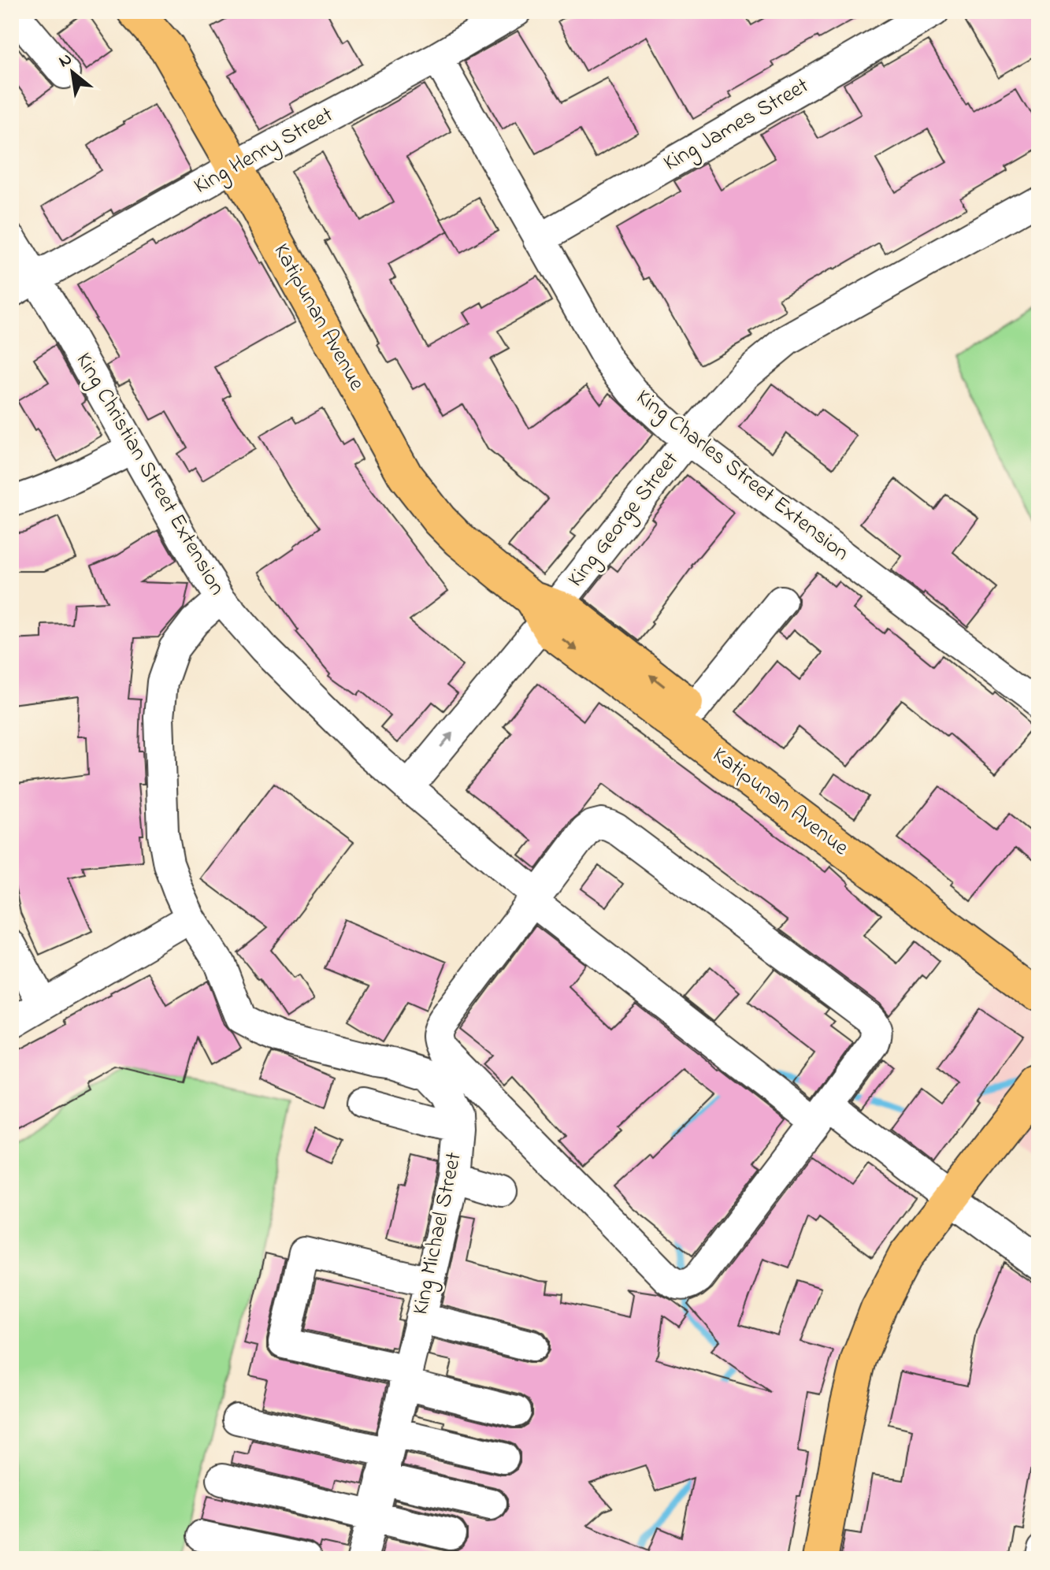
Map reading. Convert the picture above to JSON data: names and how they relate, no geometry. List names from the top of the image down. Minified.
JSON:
{"streets":{"main road":["Katipunan Avenue"],"street":["King James Street","King Henry Street","King Christian Street Extension","King Charles Street Extension","King George Street","King Michael Street"]},"crossings":[["King James Street","King Charles Street Extension"],["King Henry Street","Katipunan Avenue"],["King Henry Street","King Christian Street Extension"],["King Henry Street","King Charles Street Extension"],["Katipunan Avenue","King George Street"],["King Christian Street Extension","King George Street"],["King Christian Street Extension","King Michael Street"],["King Charles Street Extension","King George Street"]],"north":"top left"}
